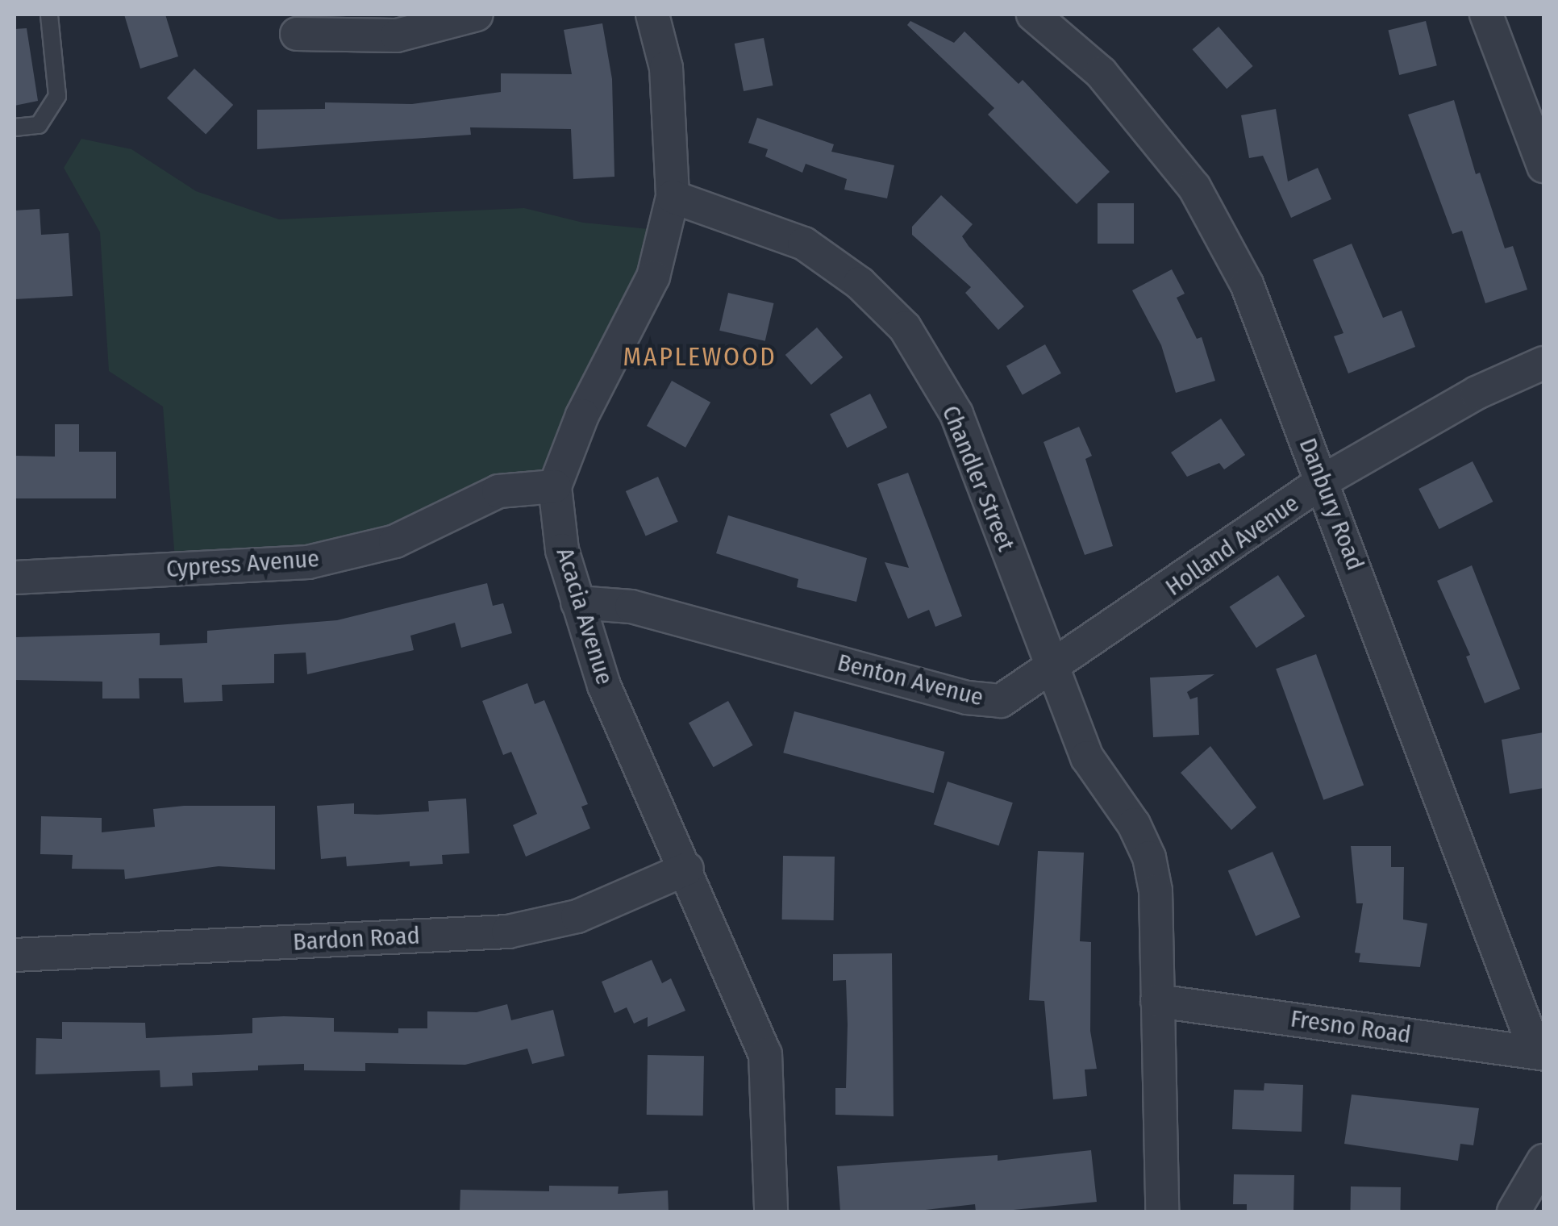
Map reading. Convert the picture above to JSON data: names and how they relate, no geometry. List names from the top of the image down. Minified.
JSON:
{"streets":{"street":["Chandler Street","Danbury Road","Holland Avenue","Cypress Avenue","Acacia Avenue","Benton Avenue","Bardon Road","Fresno Road"]},"crossings":[["Chandler Street","Holland Avenue"],["Chandler Street","Acacia Avenue"],["Chandler Street","Benton Avenue"],["Danbury Road","Holland Avenue"],["Danbury Road","Fresno Road"],["Holland Avenue","Benton Avenue"],["Cypress Avenue","Acacia Avenue"],["Acacia Avenue","Benton Avenue"],["Acacia Avenue","Bardon Road"]],"districts":["MAPLEWOOD"]}
